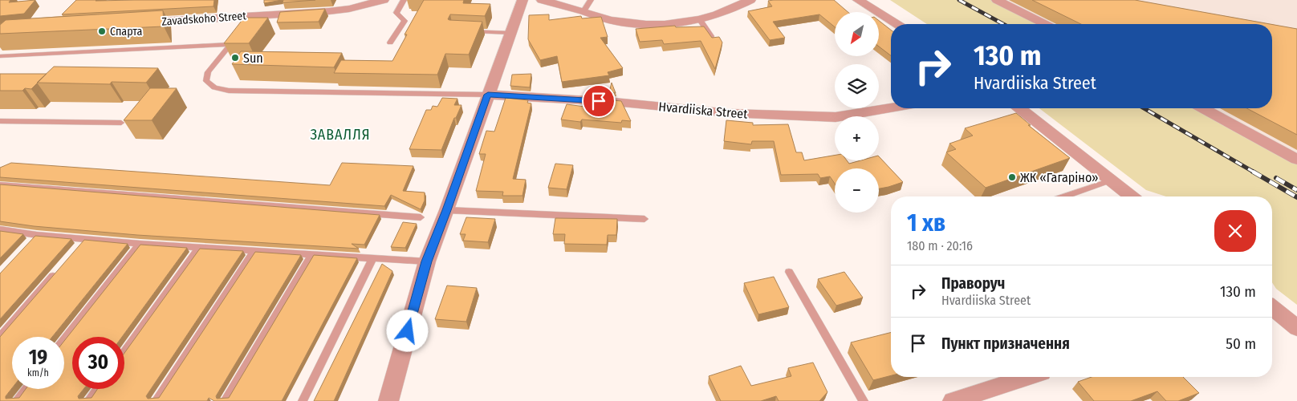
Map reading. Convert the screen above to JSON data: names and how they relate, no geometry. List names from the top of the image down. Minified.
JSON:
{"streets":{"street":["Zavadskoho Street","Hvardiiska Street"]},"districts":["ЗАВАЛЛЯ"],"places":["Спарта","Sun","ЖК «Гагаріно»"],"north":"bottom left","page":{"map_buttons":["+","−"],"turn":["130 m","Hvardiiska Street"],"heading":["1 хв","180 m · 20:16"],"list":[{"name":"Праворуч","note":"Hvardiiska Street","value":"130 m"},{"name":"Пункт призначення","value":"50 m"}],"speed":"19 km/h","limit":"30"}}
